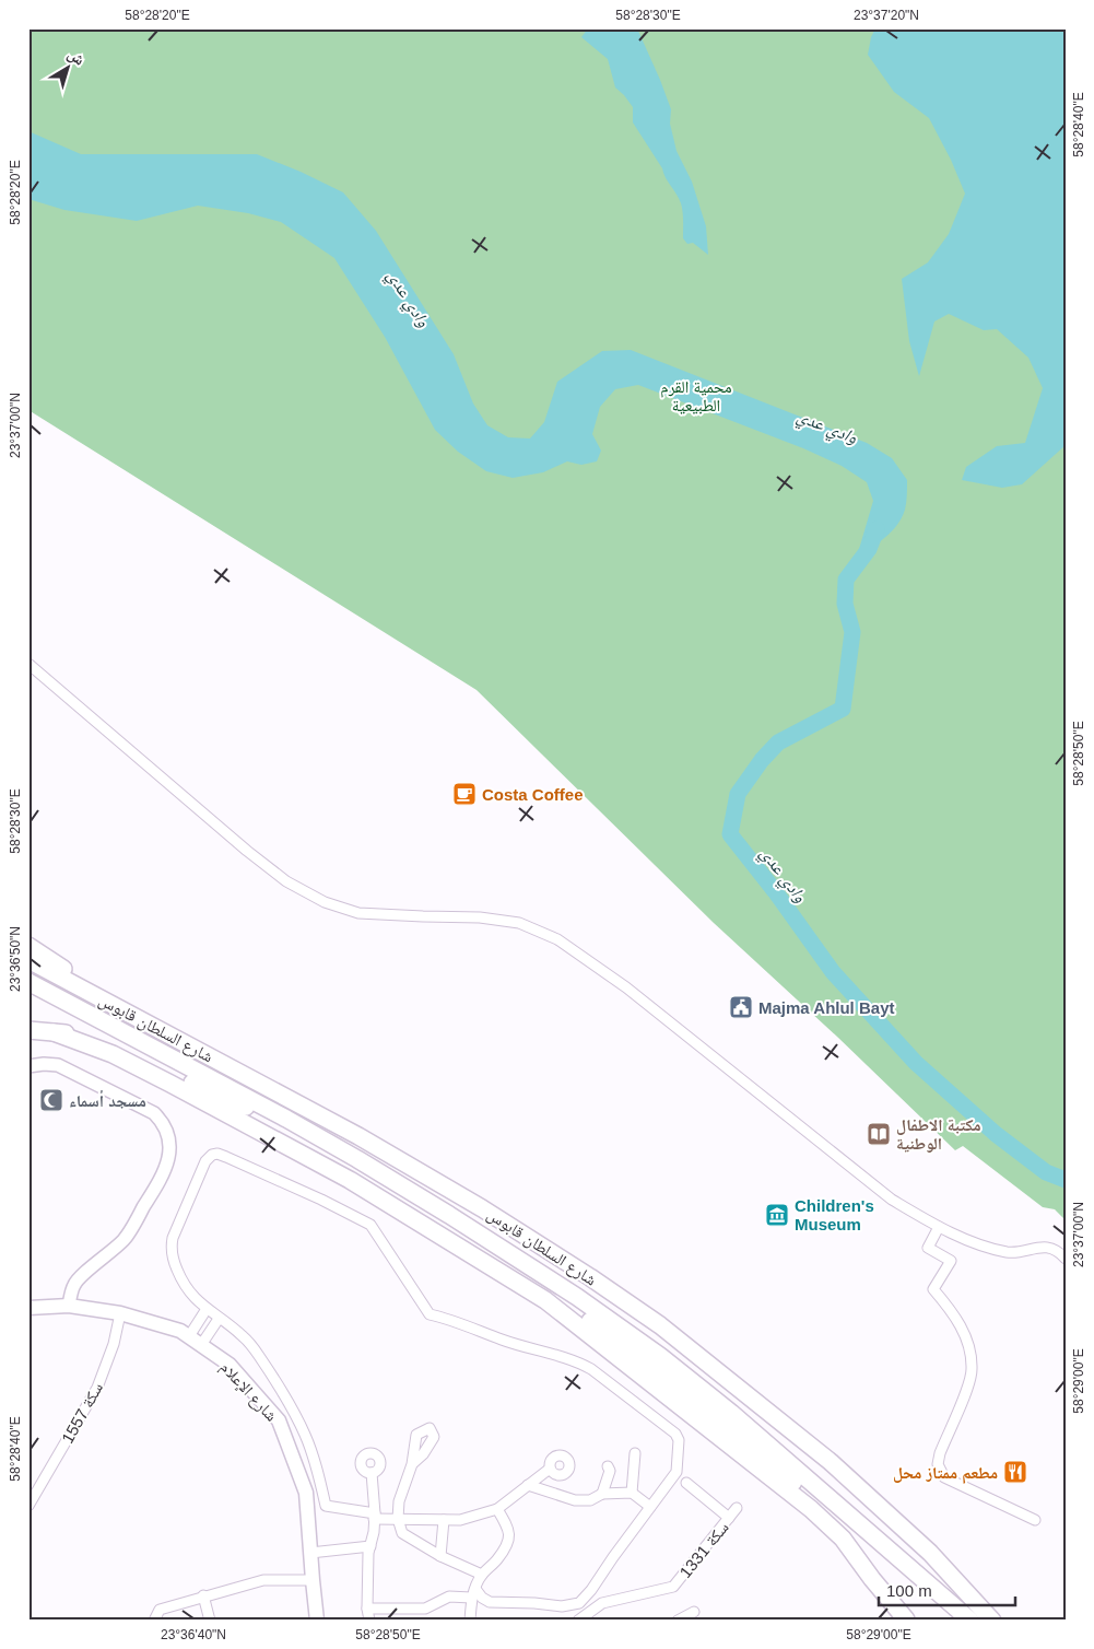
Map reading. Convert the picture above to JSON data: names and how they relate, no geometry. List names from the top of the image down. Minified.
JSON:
{"streets":{"highway":["شارع السلطان قابوس"],"main road":["شارع الإعلام"],"street":["سكة 1557","سكة 1331"]},"crossings":[["شارع الإعلام","سكة 1557"]],"water":["وادي عدي"],"parks":["محمية القرم الطبيعية"],"places":{"cafe":["Costa Coffee"],"public building":["Majma Ahlul Bayt"],"mosque":["مسجد أسماء"],"library":["مكتبة الاطفال الوطنية"],"museum":["Children's Museum"],"restaurant":["مطعم ممتاز محل"]},"scale_bar":"100 m","north":"top right","coordinates":["58°28'20\"E","58°28'30\"E","23°37'20\"N","58°28'40\"E","23°37'00\"N","58°28'50\"E","23°36'50\"N","58°29'00\"E","23°36'40\"N"]}
